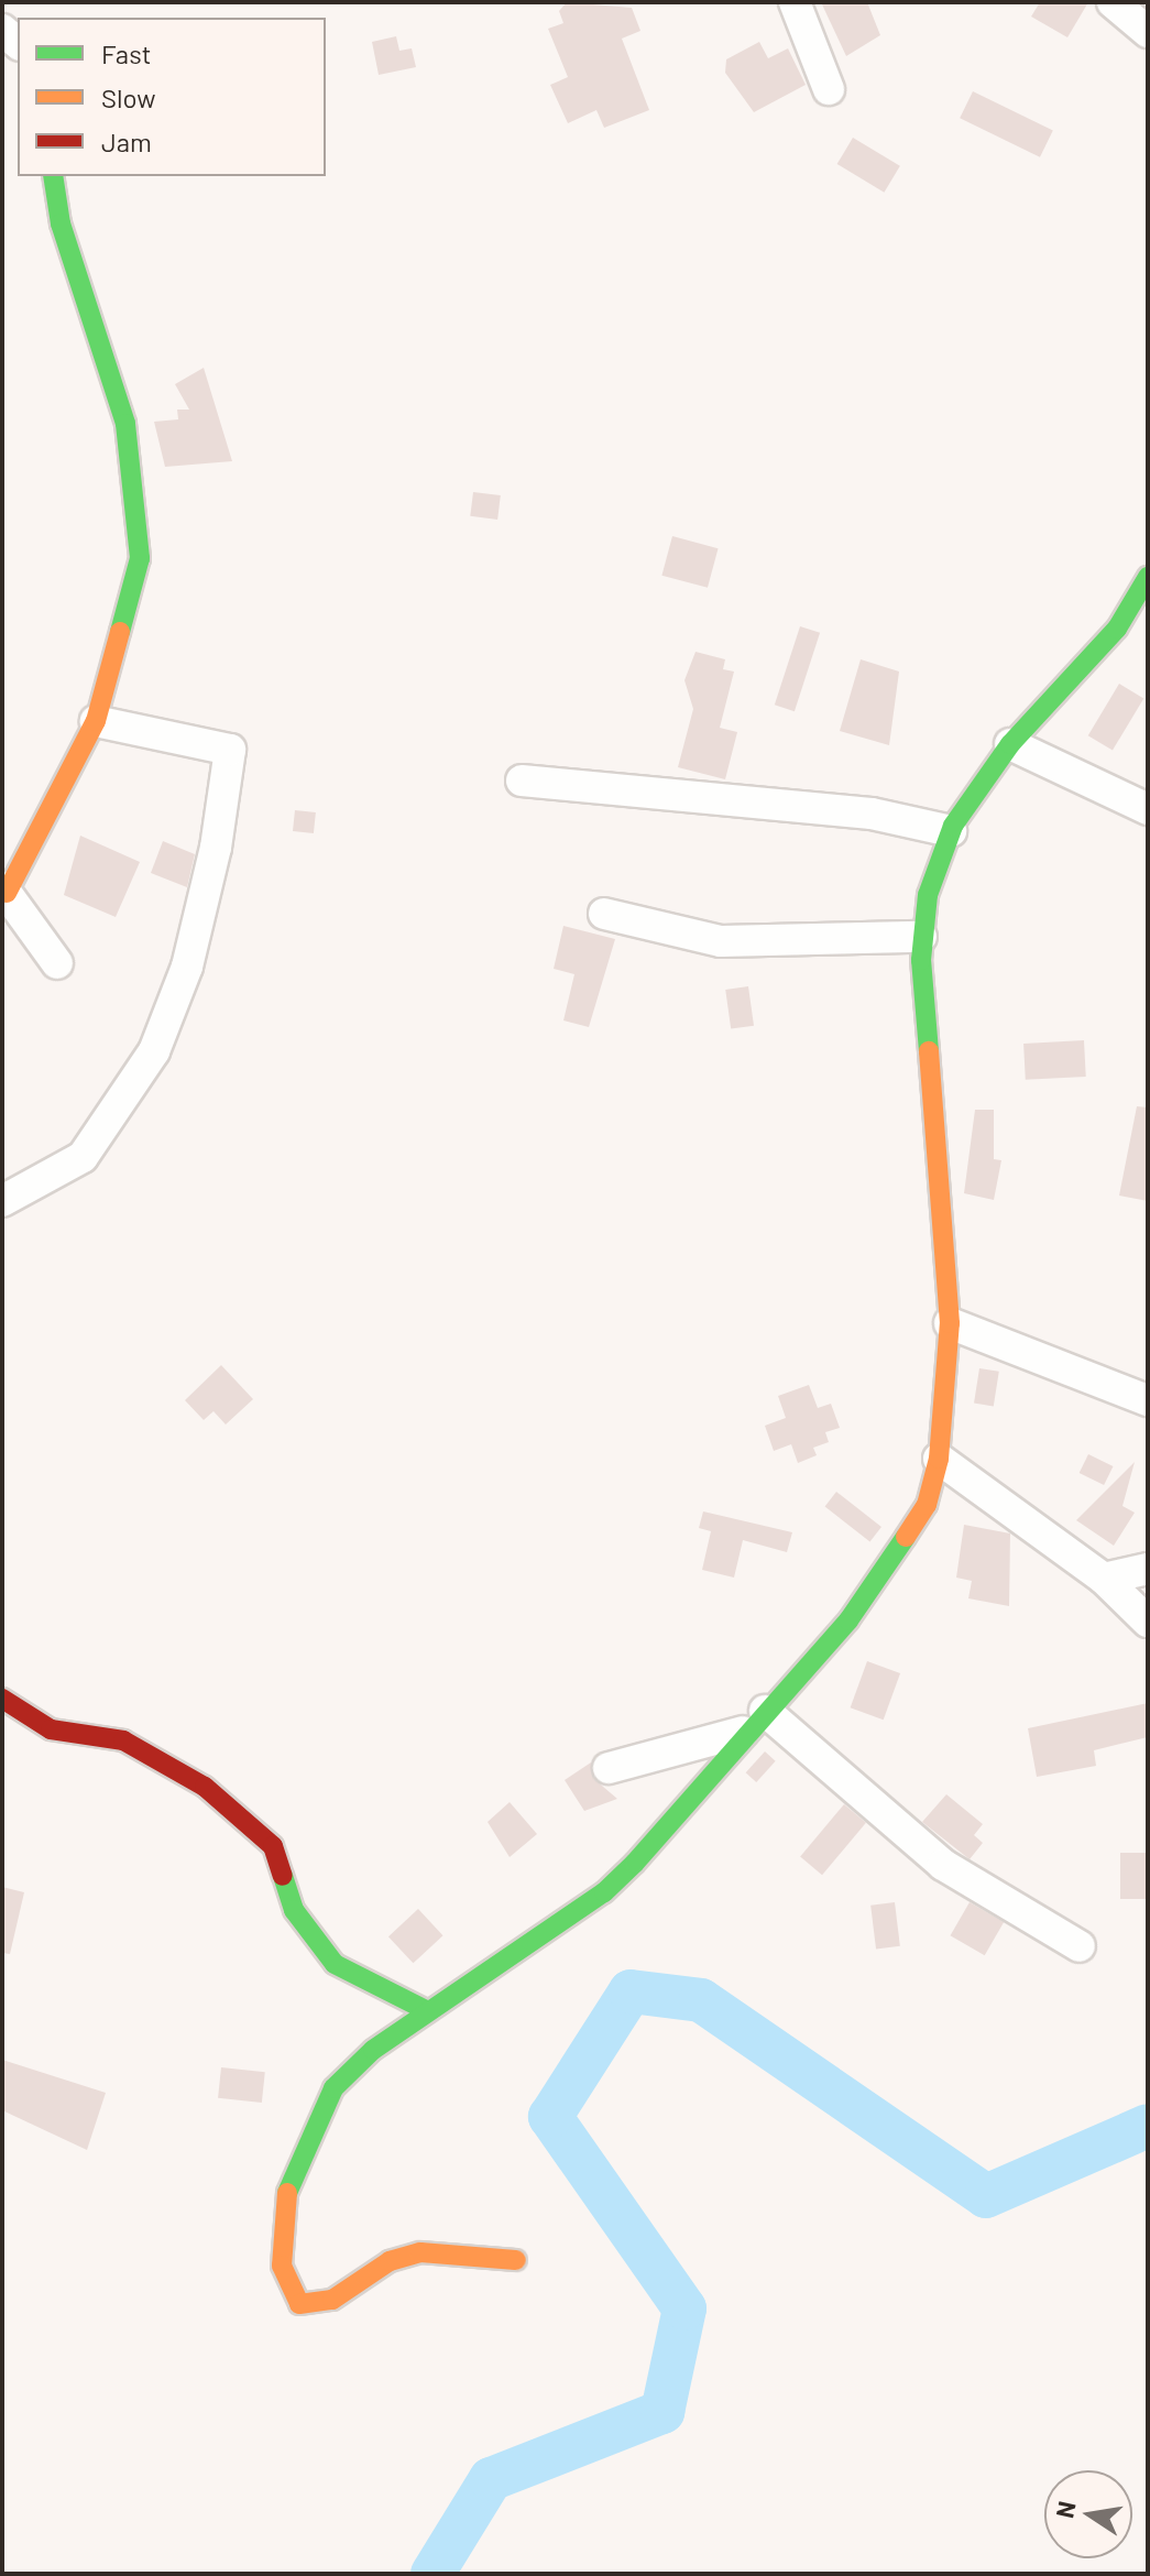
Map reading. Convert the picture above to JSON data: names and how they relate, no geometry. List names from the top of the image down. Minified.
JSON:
{"legend":["Fast","Slow","Jam"],"north":"left"}
